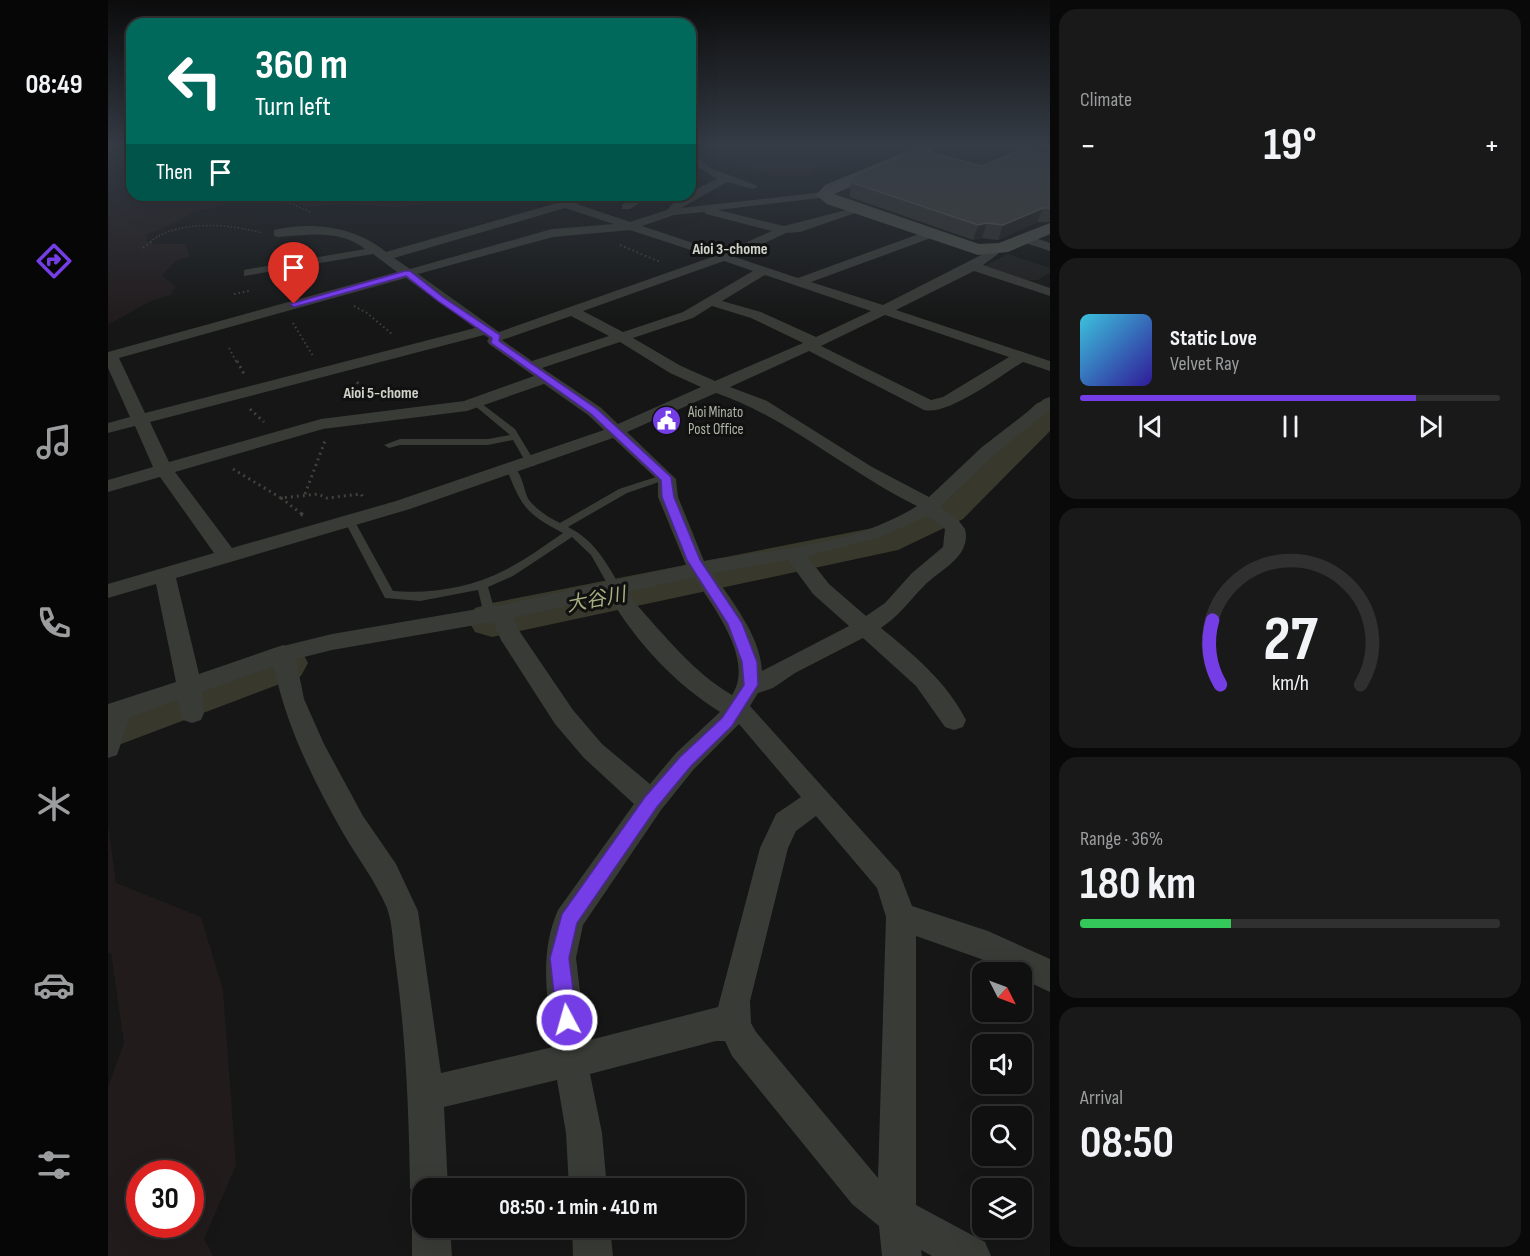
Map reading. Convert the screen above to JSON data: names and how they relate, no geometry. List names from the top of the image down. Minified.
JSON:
{"districts":["Aioi 3-chome","Aioi 5-chome"],"water":["大谷川"],"places":{"public building":["Aioi Minato Post Office"]},"north":"bottom right","page":{"tabs":"08:49","tile":["Climate",["Range · 36%","180 km"],["Arrival","08:50"]],"turn":["360 m","Turn left"],"heat":["−","19°","+"],"then":"Then","song":["Static Love","Velvet Ray"],"limit":"30","trip":"08:50 · 1 min · 410 m","gauge":["27","km/h"]}}
